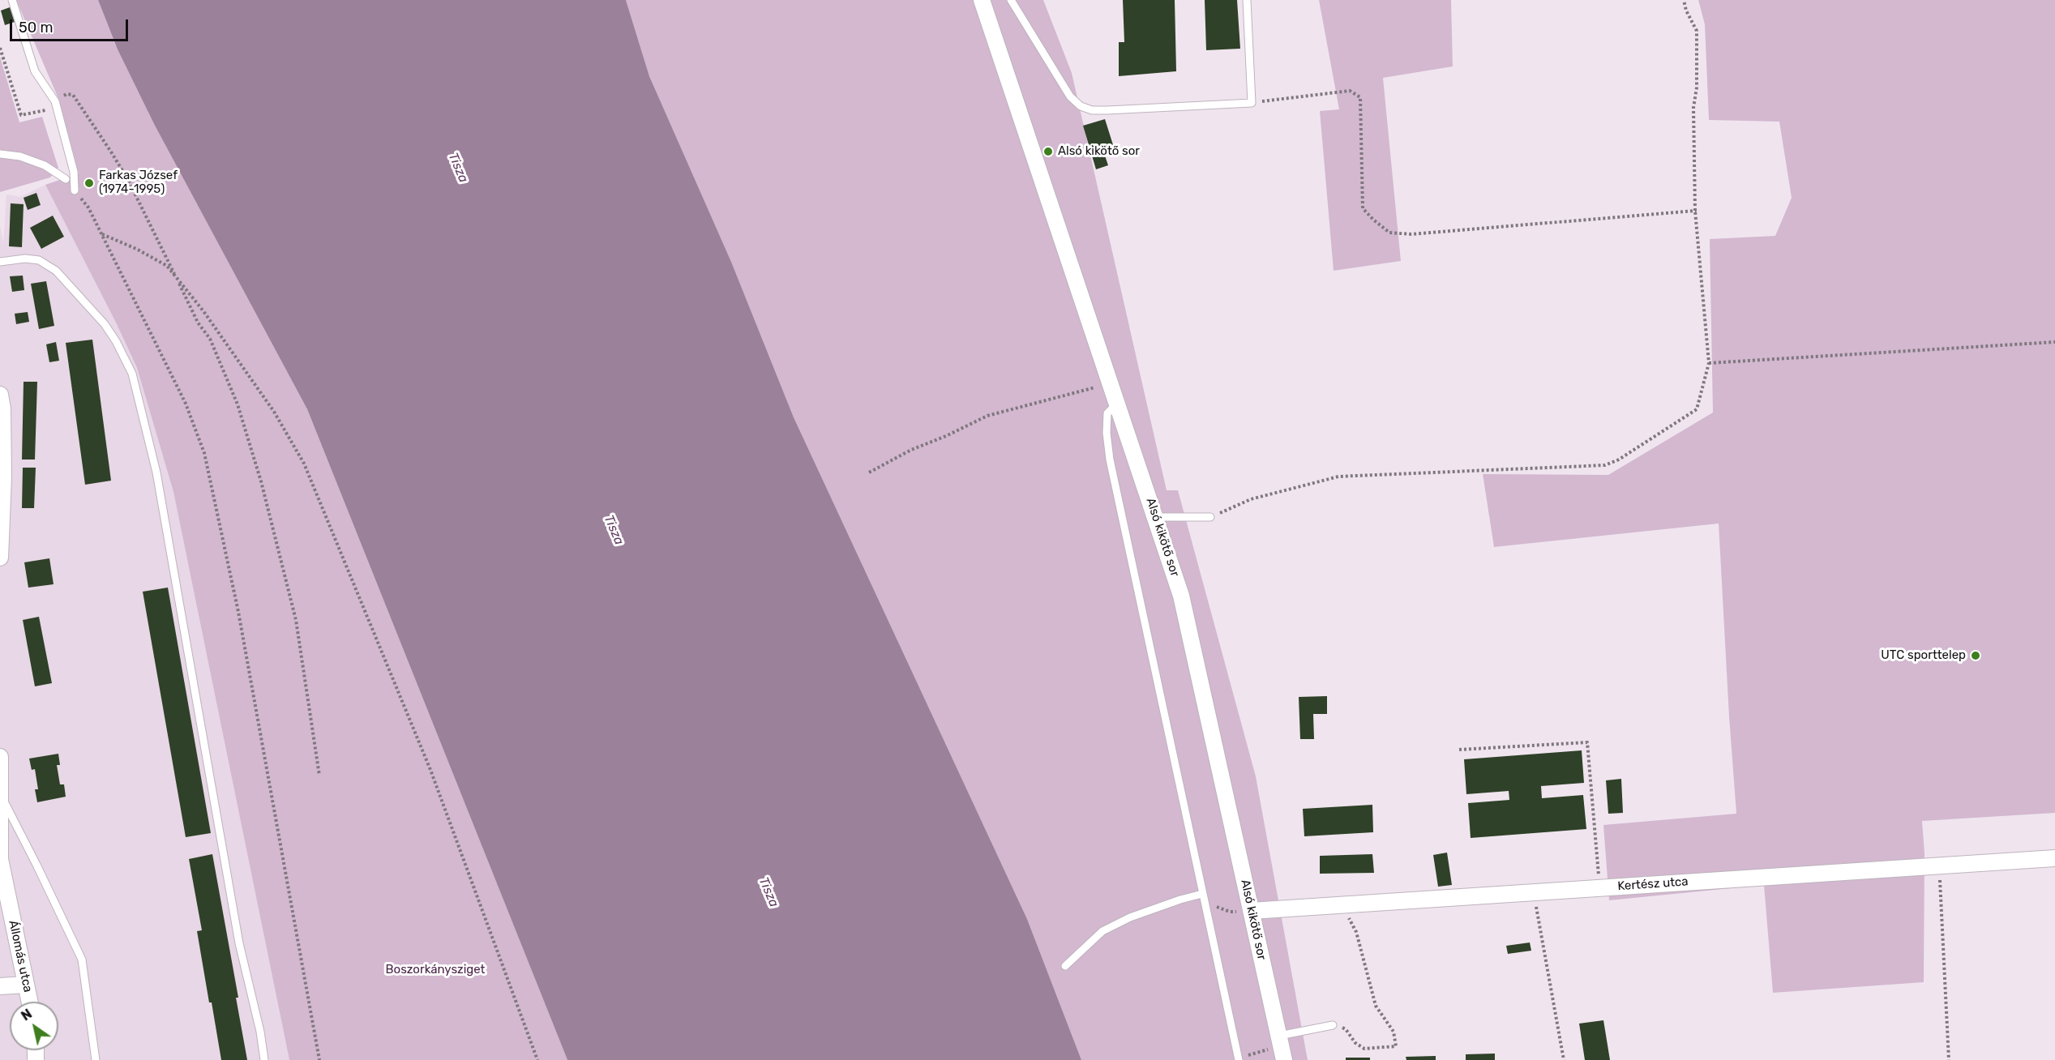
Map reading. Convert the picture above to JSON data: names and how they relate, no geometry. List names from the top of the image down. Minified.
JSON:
{"streets":{"street":["Alsó kikötő sor","Kertész utca","Állomás utca"]},"crossings":[["Alsó kikötő sor","Kertész utca"]],"water":["Tisza"],"parks":["Boszorkánysziget"],"places":["Alsó kikötő sor","Farkas József (1974-1995)","UTC sporttelep"],"scale_bar":"50 m","north":"top left"}
